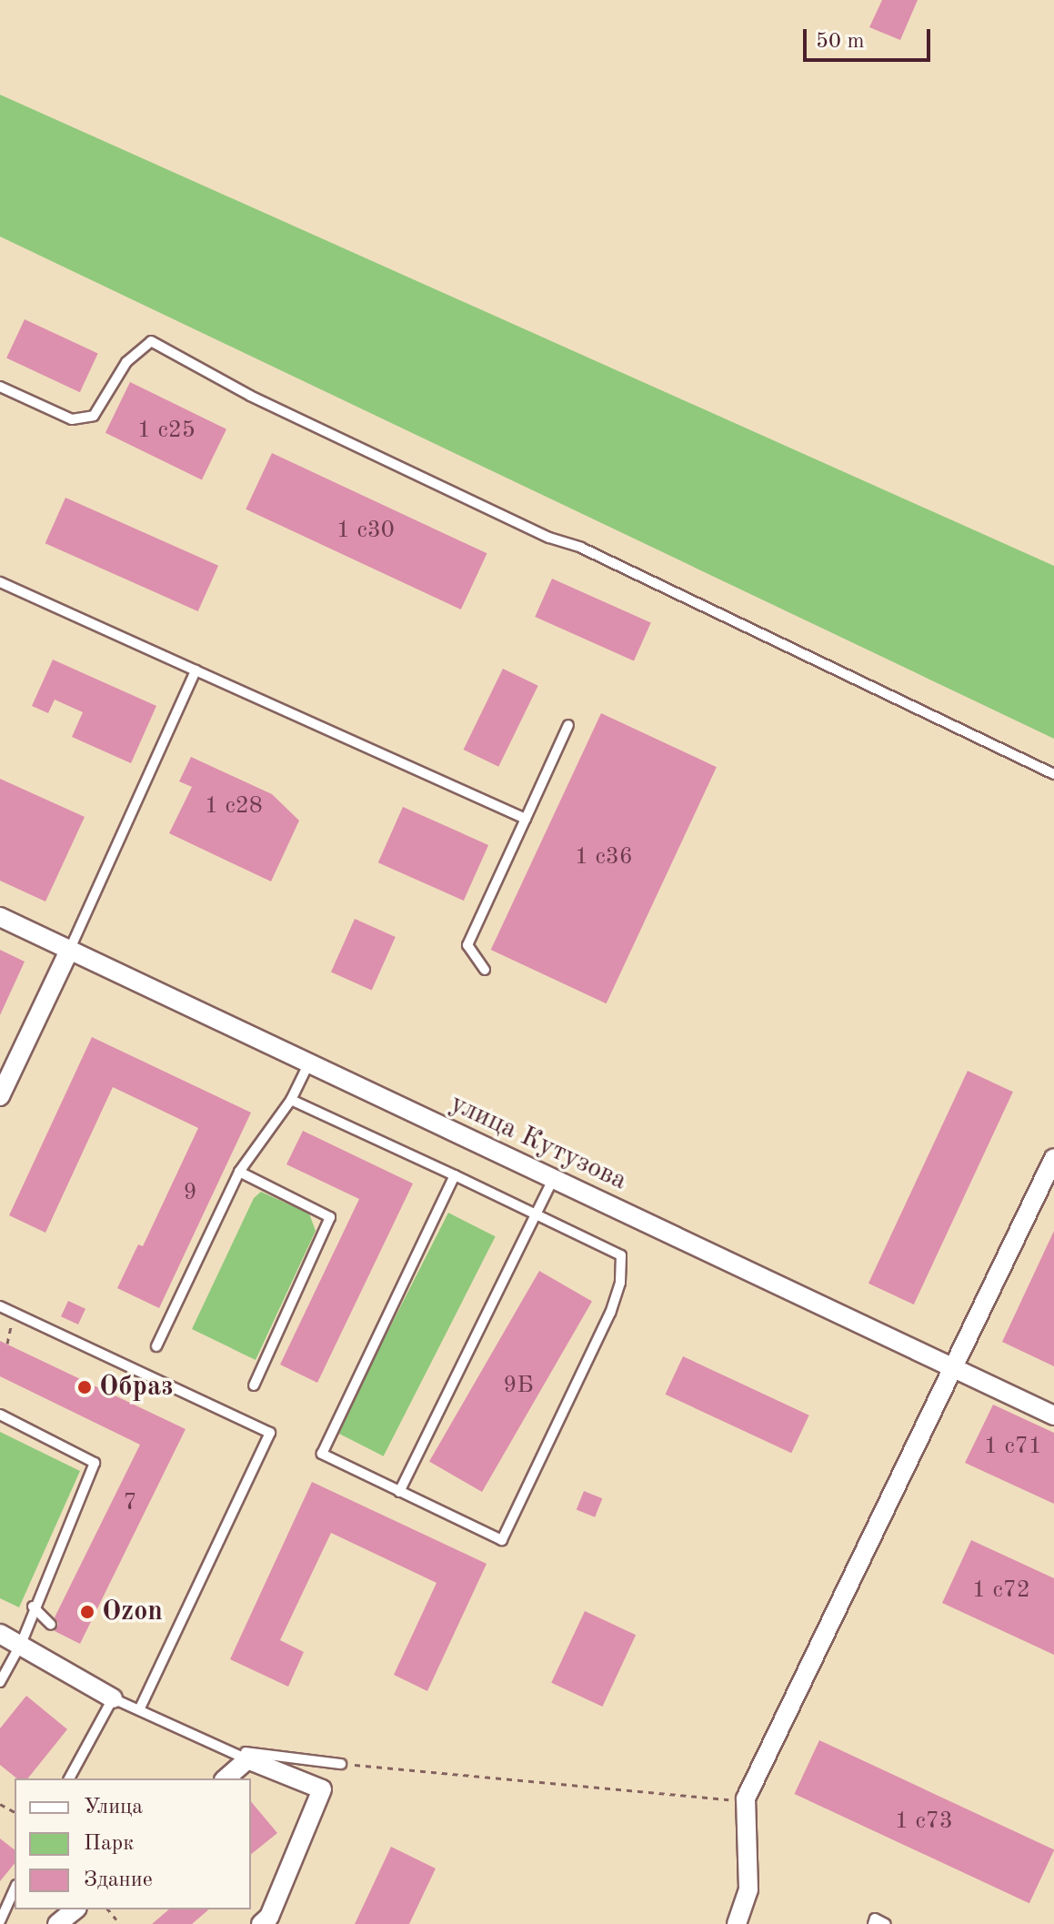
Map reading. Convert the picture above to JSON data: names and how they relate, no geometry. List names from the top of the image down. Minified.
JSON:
{"streets":{"street":["улица Кутузова"]},"places":["Образ","Ozon"],"house_numbers":["1 с25","1 с30","1 с28","1 с36","9","9Б","1 с71","7","1 с72","1 с73"],"legend":["Улица","Парк","Здание"],"scale_bar":"50 m"}
